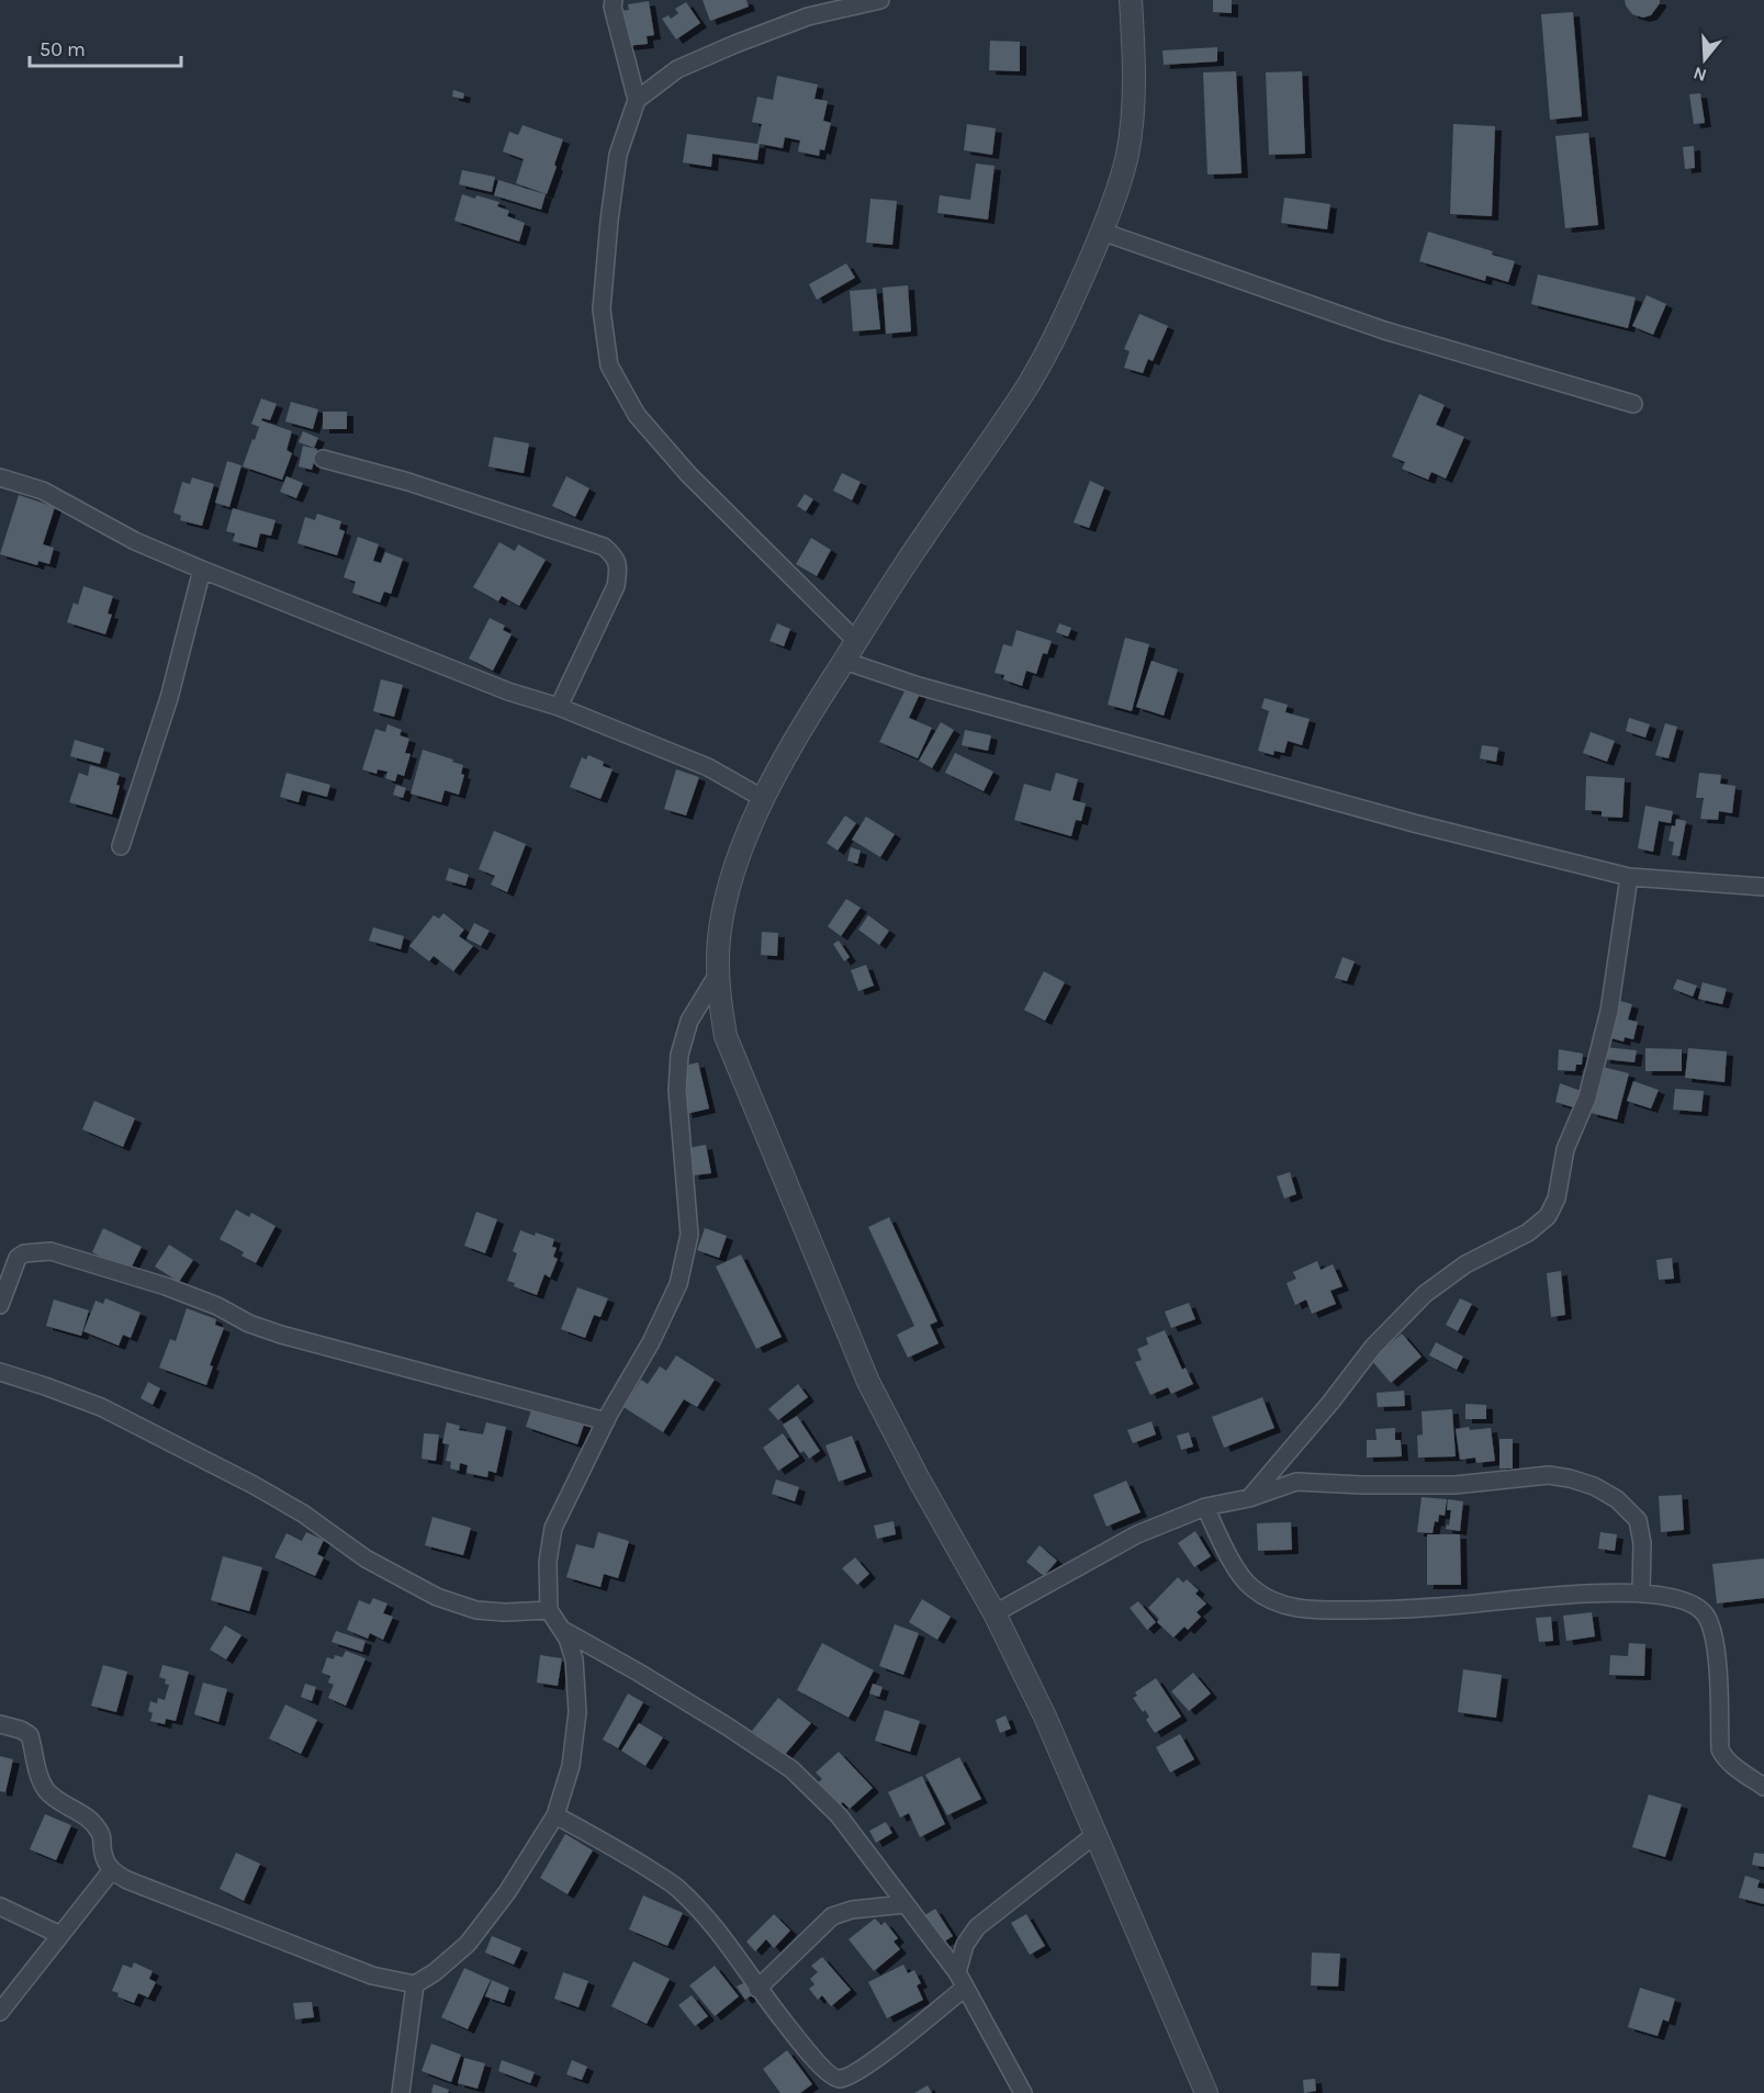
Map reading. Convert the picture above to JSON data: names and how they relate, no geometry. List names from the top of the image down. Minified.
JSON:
{"scale_bar":"50 m","north":"bottom"}
